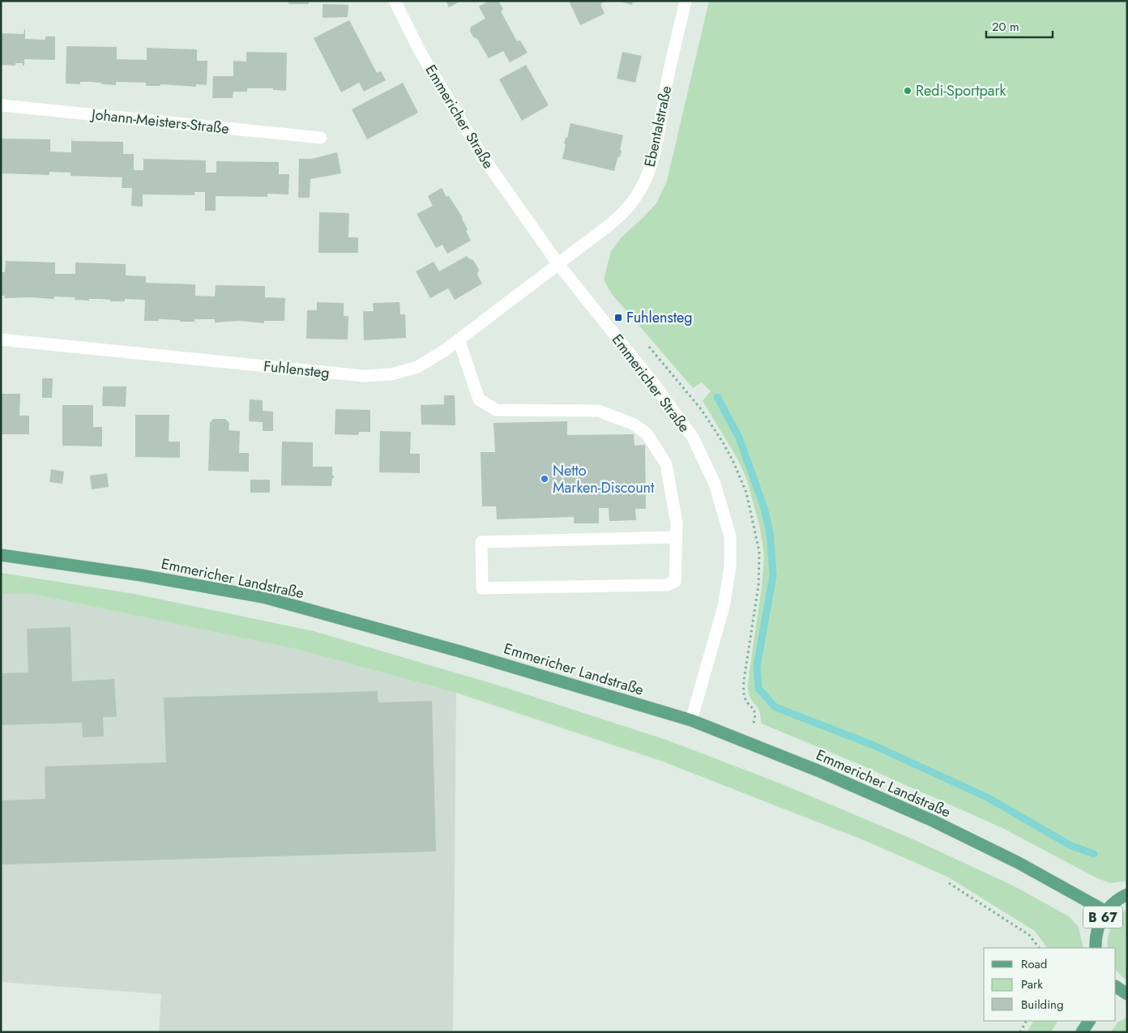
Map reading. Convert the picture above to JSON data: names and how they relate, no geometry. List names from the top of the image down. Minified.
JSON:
{"streets":{"main road":["Emmericher Landstraße","B 67"],"street":["Emmericher Straße","Johann-Meisters-Straße","Ebentalstraße","Fuhlensteg"]},"crossings":[["Emmericher Straße","Ebentalstraße"],["Emmericher Straße","Fuhlensteg"],["Emmericher Straße","Emmericher Landstraße"],["Ebentalstraße","Fuhlensteg"],["Emmericher Landstraße","B 67"]],"places":{"other":["Redi-Sportpark","Netto Marken-Discount"],"transit":["Fuhlensteg"]},"legend":["Road","Park","Building"],"scale_bar":"20 m"}
